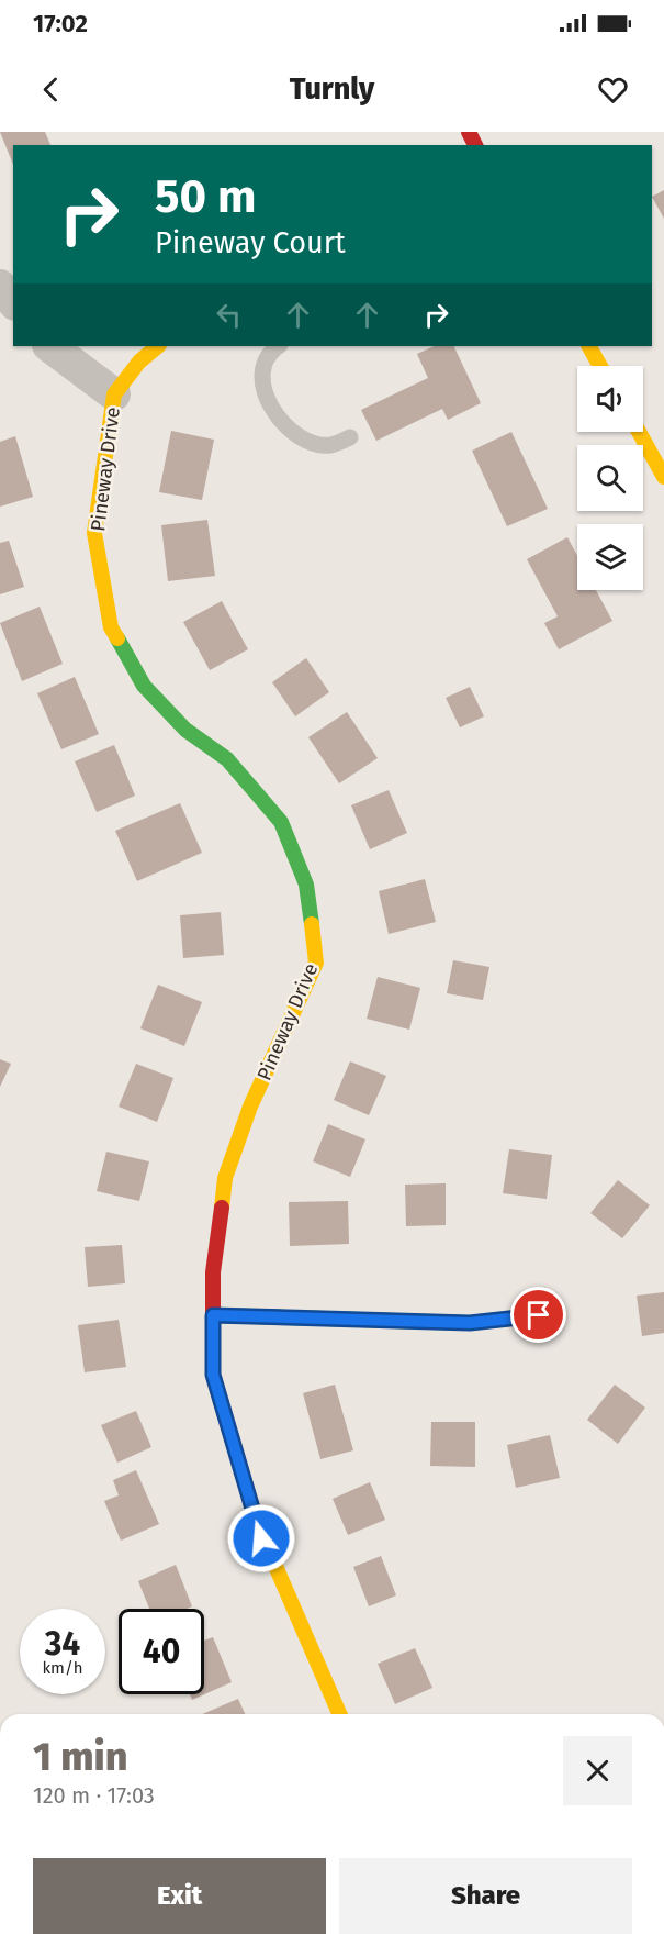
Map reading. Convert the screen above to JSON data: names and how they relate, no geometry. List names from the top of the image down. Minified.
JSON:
{"streets":{"street":["Pineway Drive"]},"page":{"status":"17:02","header":"Turnly","turn":["50 m","Pineway Court"],"speed":"34 km/h","limit":"40","heading":["1 min","120 m · 17:03"],"buttons":["Exit","Share"]}}
